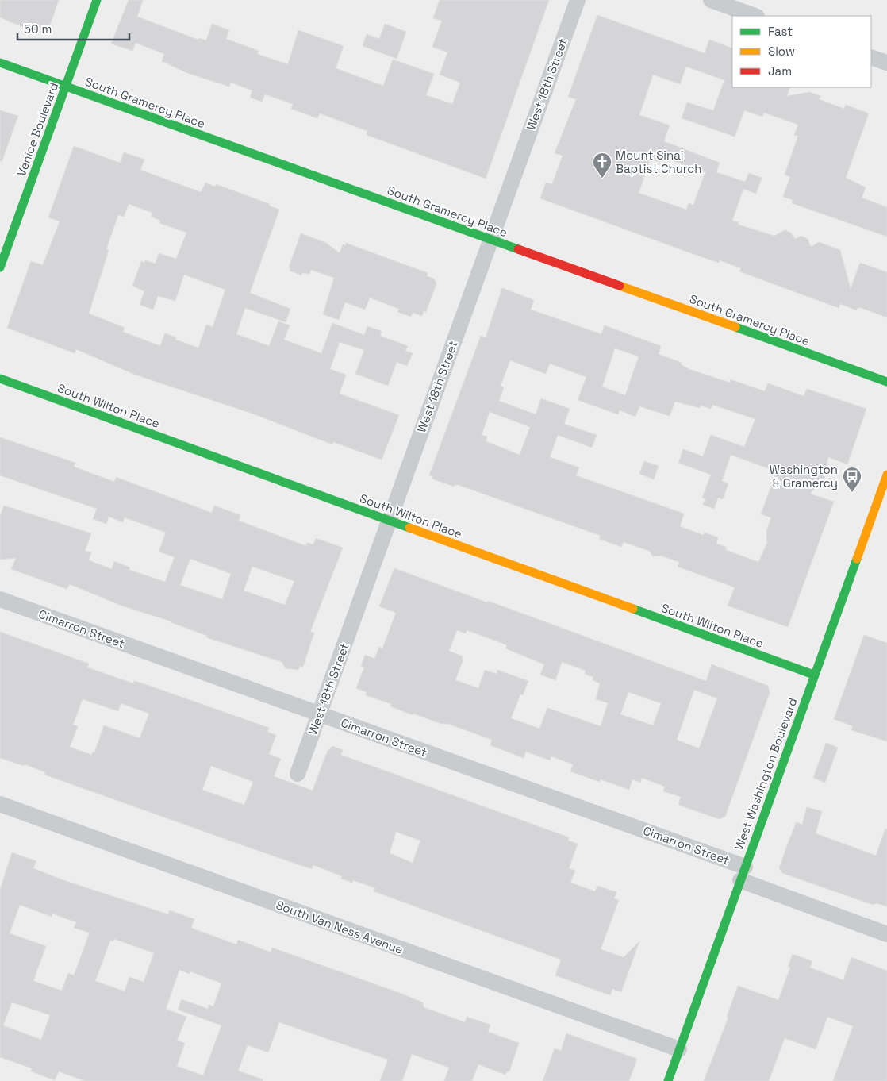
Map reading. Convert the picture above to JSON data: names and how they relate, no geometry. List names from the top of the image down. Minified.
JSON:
{"streets":{"street":["West 18th Street","South Gramercy Place","Venice Boulevard","South Wilton Place","Cimarron Street","West Washington Boulevard","South Van Ness Avenue"]},"crossings":[["West 18th Street","South Gramercy Place"],["West 18th Street","South Wilton Place"],["West 18th Street","Cimarron Street"],["South Gramercy Place","Venice Boulevard"],["South Wilton Place","West Washington Boulevard"],["Cimarron Street","West Washington Boulevard"],["West Washington Boulevard","South Van Ness Avenue"]],"places":{"church":["Mount Sinai Baptist Church"],"bus stop":["Washington & Gramercy"]},"legend":["Fast","Slow","Jam"],"scale_bar":"50 m"}
